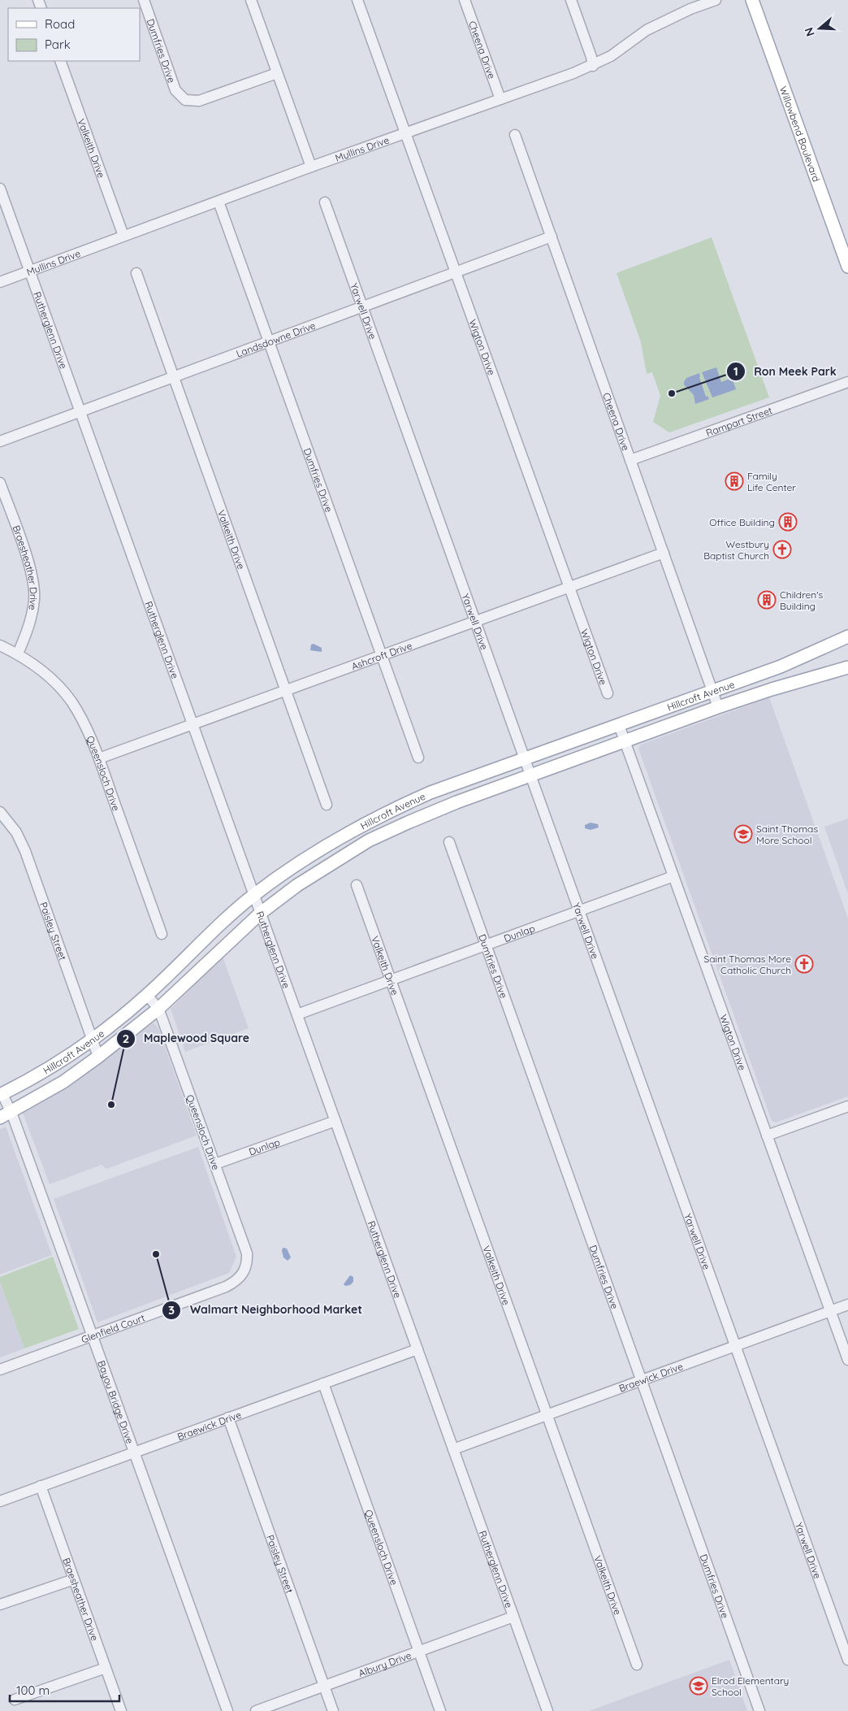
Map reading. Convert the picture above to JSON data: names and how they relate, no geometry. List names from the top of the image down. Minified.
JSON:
{"streets":{"main road":["Willowbend Boulevard","Hillcroft Avenue"],"street":["Cheena Drive","Dumfries Drive","Valkeith Drive","Mullins Drive","Yarwell Drive","Rutherglenn Drive","Landsdowne Drive","Wigton Drive","Rampart Street","Braesheather Drive","Ashcroft Drive","Queensloch Drive","Paisley Street","Dunlap","Glenfield Court","Braewick Drive","Bayou Bridge Drive","Albury Drive"]},"crossings":[["Cheena Drive","Mullins Drive"],["Cheena Drive","Landsdowne Drive"],["Cheena Drive","Rampart Street"],["Cheena Drive","Ashcroft Drive"],["Cheena Drive","Hillcroft Avenue"],["Dumfries Drive","Mullins Drive"],["Dumfries Drive","Landsdowne Drive"],["Dumfries Drive","Ashcroft Drive"],["Dumfries Drive","Dunlap"],["Dumfries Drive","Braewick Drive"],["Valkeith Drive","Mullins Drive"],["Valkeith Drive","Landsdowne Drive"],["Valkeith Drive","Ashcroft Drive"],["Valkeith Drive","Dunlap"],["Valkeith Drive","Braewick Drive"],["Mullins Drive","Rutherglenn Drive"],["Mullins Drive","Wigton Drive"],["Yarwell Drive","Landsdowne Drive"],["Yarwell Drive","Ashcroft Drive"],["Yarwell Drive","Hillcroft Avenue"],["Yarwell Drive","Dunlap"],["Yarwell Drive","Braewick Drive"],["Rutherglenn Drive","Landsdowne Drive"],["Rutherglenn Drive","Ashcroft Drive"],["Rutherglenn Drive","Hillcroft Avenue"],["Rutherglenn Drive","Dunlap"],["Rutherglenn Drive","Braewick Drive"],["Rutherglenn Drive","Albury Drive"],["Landsdowne Drive","Wigton Drive"],["Wigton Drive","Ashcroft Drive"],["Wigton Drive","Hillcroft Avenue"],["Wigton Drive","Dunlap"],["Wigton Drive","Braewick Drive"],["Braesheather Drive","Queensloch Drive"],["Braesheather Drive","Braewick Drive"],["Ashcroft Drive","Queensloch Drive"],["Hillcroft Avenue","Queensloch Drive"],["Hillcroft Avenue","Paisley Street"],["Hillcroft Avenue","Bayou Bridge Drive"],["Queensloch Drive","Dunlap"],["Queensloch Drive","Glenfield Court"],["Queensloch Drive","Braewick Drive"],["Queensloch Drive","Albury Drive"],["Paisley Street","Braewick Drive"],["Paisley Street","Albury Drive"],["Glenfield Court","Bayou Bridge Drive"],["Braewick Drive","Bayou Bridge Drive"]],"places":{"other":["Ron Meek Park","Maplewood Square","Walmart Neighborhood Market"],"building":["Family Life Center","Office Building","Children's Building"],"church":["Westbury Baptist Church","Saint Thomas More Catholic Church"],"school or university":["Saint Thomas More School","Elrod Elementary School"]},"legend":["Road","Park"],"scale_bar":"100 m","north":"left"}
